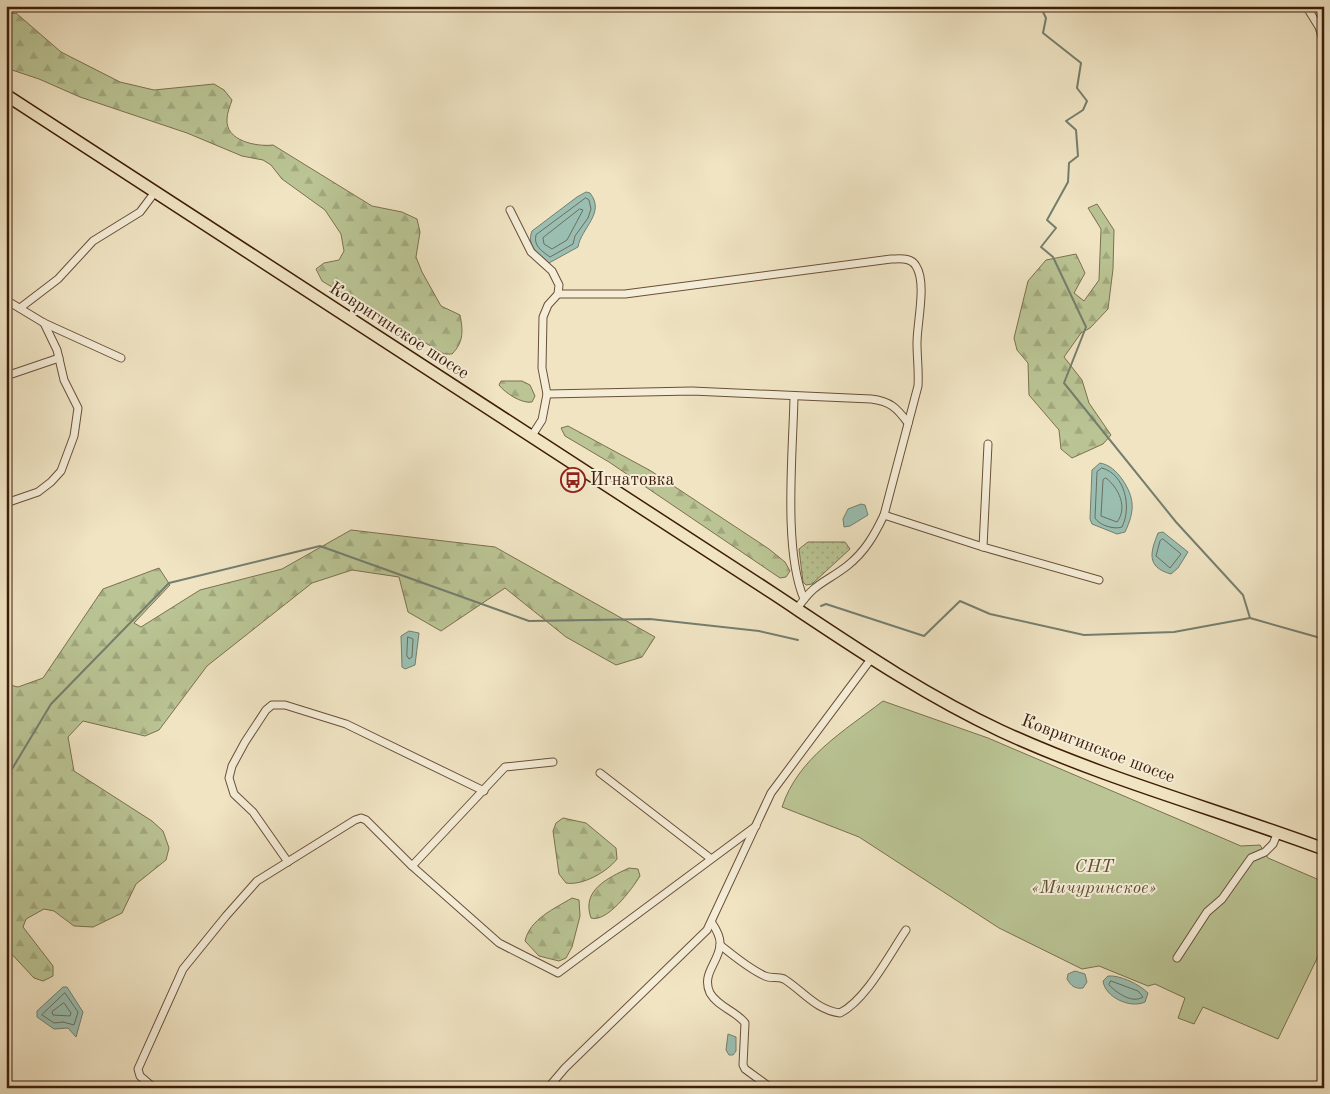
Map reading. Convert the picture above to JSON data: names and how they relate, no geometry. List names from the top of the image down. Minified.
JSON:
{"streets":{"main road":["Ковригинское шоссе"]},"parks":["СНТ «Мичуринское»"],"places":{"bus stop":["Игнатовка"]}}
